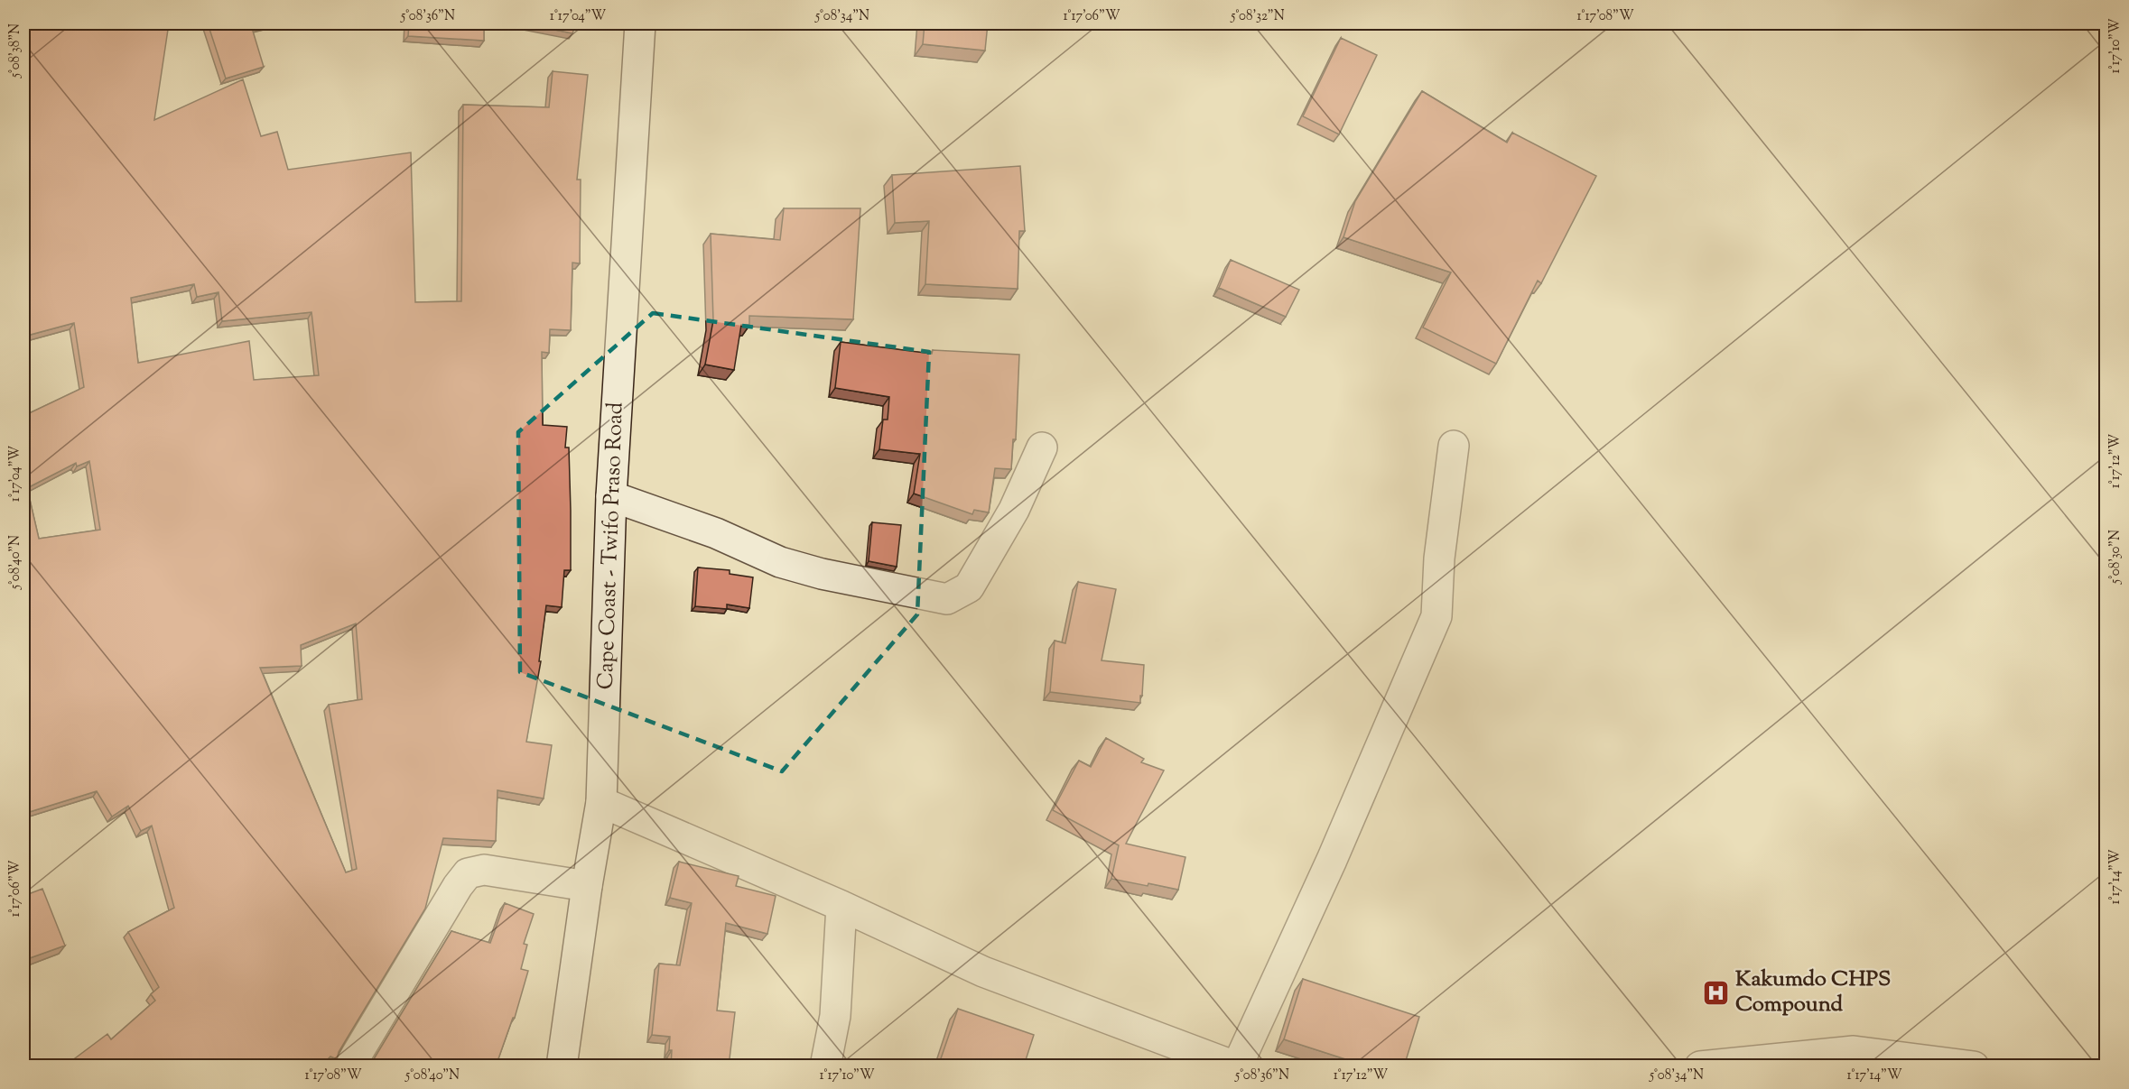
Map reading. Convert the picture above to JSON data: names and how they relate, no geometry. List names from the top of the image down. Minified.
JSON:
{"streets":{"street":["Cape Coast - Twifo Praso Road"]},"places":{"hospital":["Kakumdo CHPS Compound"]},"coordinates":["5°08'36\"N","1°17'04\"W","5°08'34\"N","1°17'06\"W","5°08'32\"N","1°17'08\"W","1°17'10\"W","5°08'38\"N","1°17'12\"W","5°08'30\"N","5°08'40\"N","1°17'14\"W"]}
